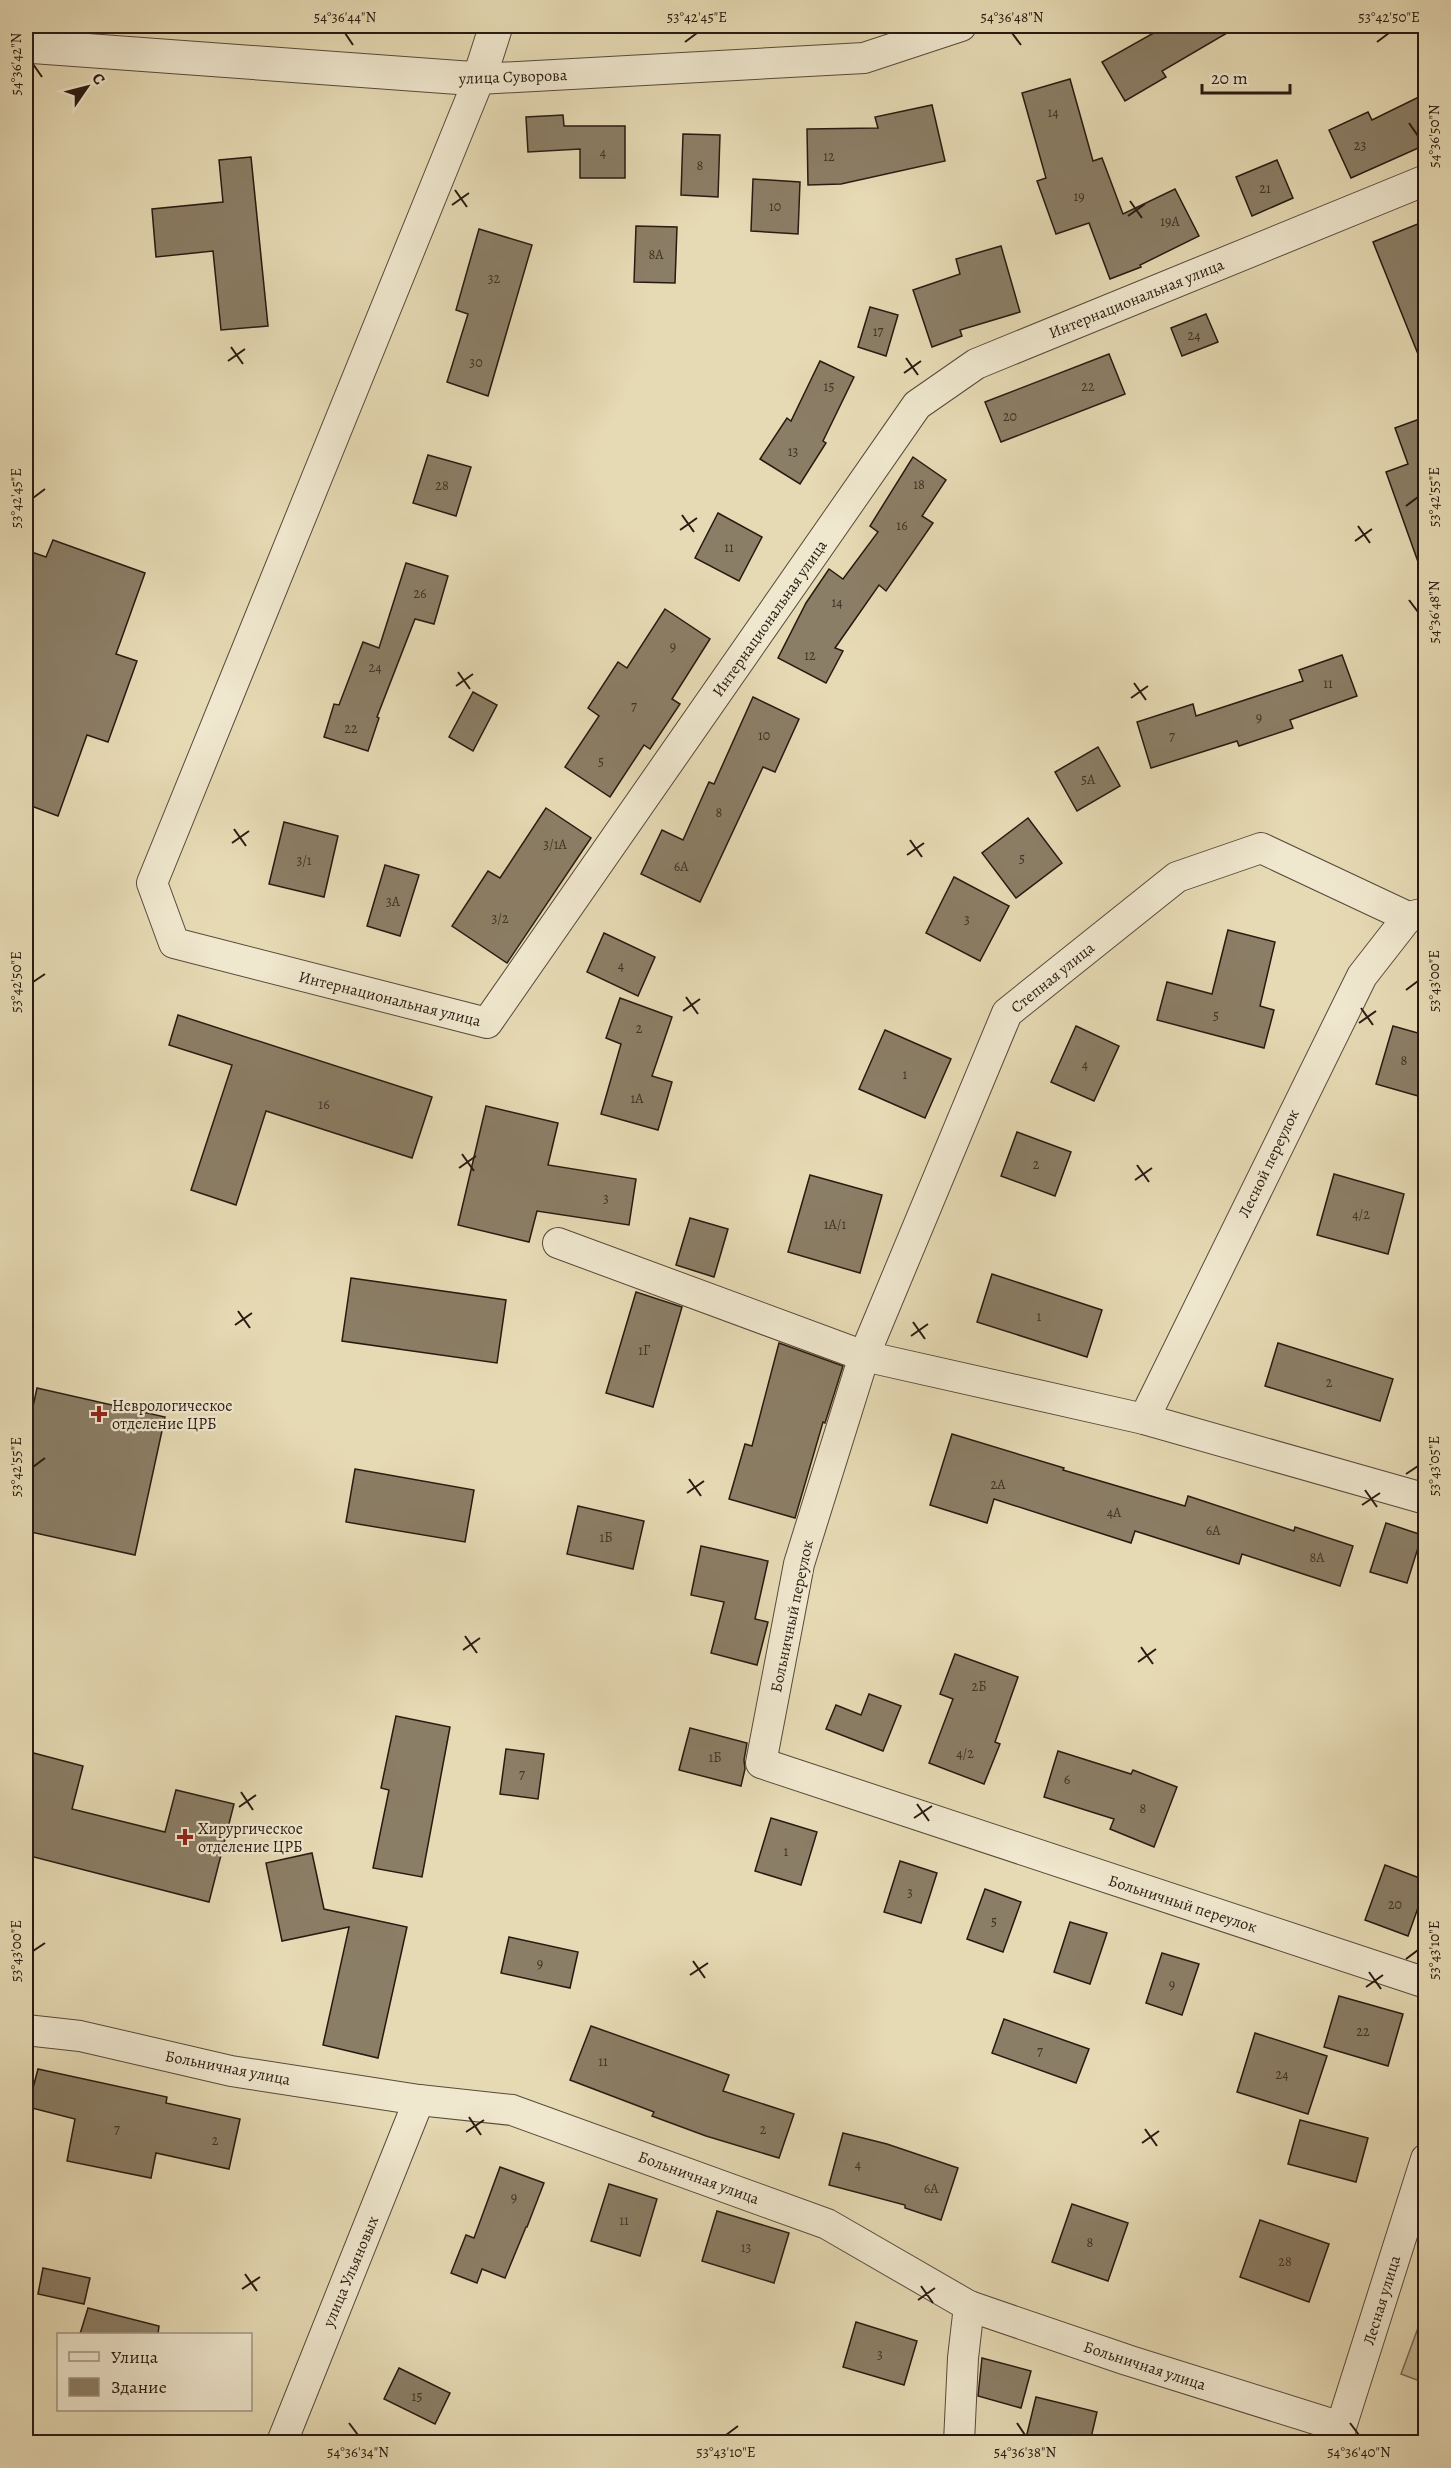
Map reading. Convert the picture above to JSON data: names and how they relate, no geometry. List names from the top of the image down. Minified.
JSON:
{"streets":{"street":["улица Суворова","Интернациональная улица","Степная улица","Лесной переулок","Больничный переулок","Больничная улица","улица Ульяновых","Лесная улица"]},"crossings":[["улица Суворова","Интернациональная улица"],["Степная улица","Лесной переулок"],["Степная улица","Больничный переулок"],["Больничная улица","улица Ульяновых"],["Больничная улица","Лесная улица"]],"places":{"health":["Неврологическое отделение ЦРБ","Хирургическое отделение ЦРБ"]},"house_numbers":["14","23","4","12","8","21","19","10","19А","8А","32","17","24","30","15","22","20","13","18","28","16","11","26","14","9","12","24","11","7","9","22","10","7","5","5А","8","3/1А","5","3/1","6А","3А","3/2","3","4","5","2","8","4","1","1А","16","2","3","4/2","1А/1","1","1Г","2","2А","4А","6А","1Б","8А","2Б","4/2","1Б","7","6","8","1","3","20","5","9","9","22","7","11","24","7","2","2","4","6А","9","11","8","13","28","3","15"],"legend":["Улица","Здание"],"scale_bar":"20 m","north":"top right","coordinates":["54°36'44\"N","53°42'45\"E","54°36'48\"N","53°42'50\"E","54°36'42\"N","54°36'50\"N","53°42'55\"E","53°43'00\"E","53°43'05\"E","53°43'10\"E","54°36'34\"N","54°36'38\"N","54°36'40\"N"]}
